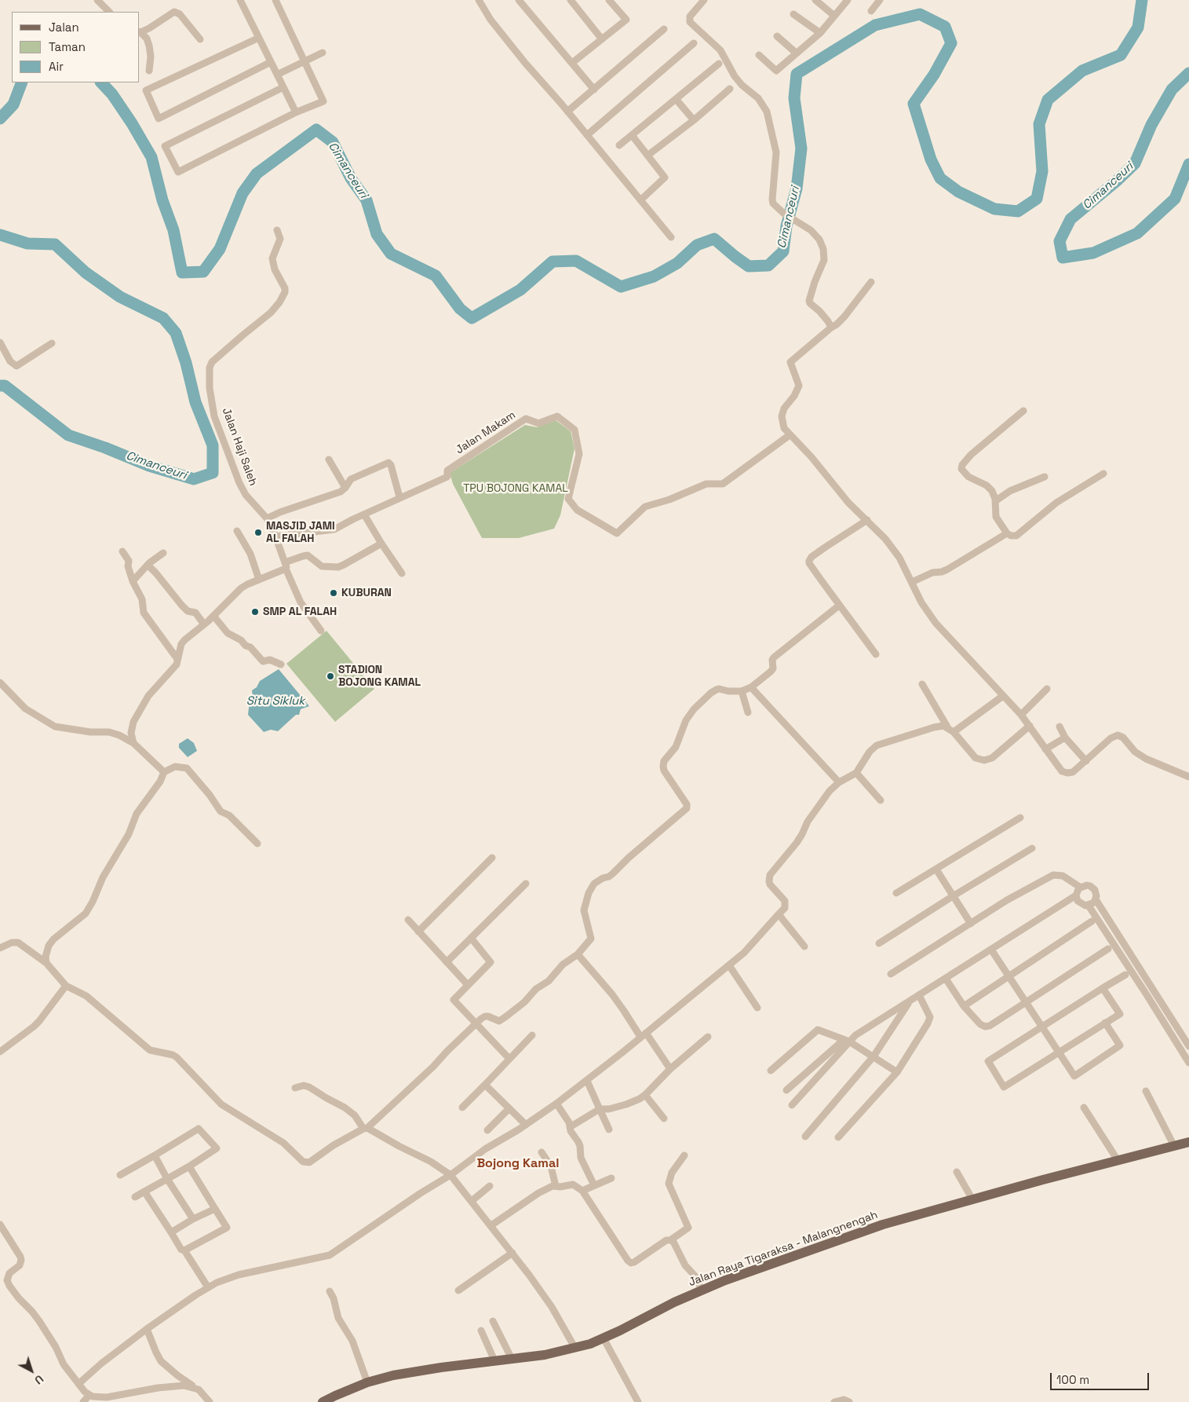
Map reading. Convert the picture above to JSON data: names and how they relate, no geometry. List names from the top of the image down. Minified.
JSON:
{"streets":{"main road":["Jalan Raya Tigaraksa - Malangnengah"],"street":["Jalan Makam","Jalan Haji Saleh"]},"crossings":[["Jalan Makam","Jalan Haji Saleh"]],"districts":["Bojong Kamal"],"water":["Cimanceuri","Situ Sikluk"],"parks":["TPU BOJONG KAMAL"],"places":["MASJID JAMI AL FALAH","KUBURAN","SMP AL FALAH","STADION BOJONG KAMAL"],"legend":["Jalan","Taman","Air"],"scale_bar":"100 m","north":"bottom right"}
